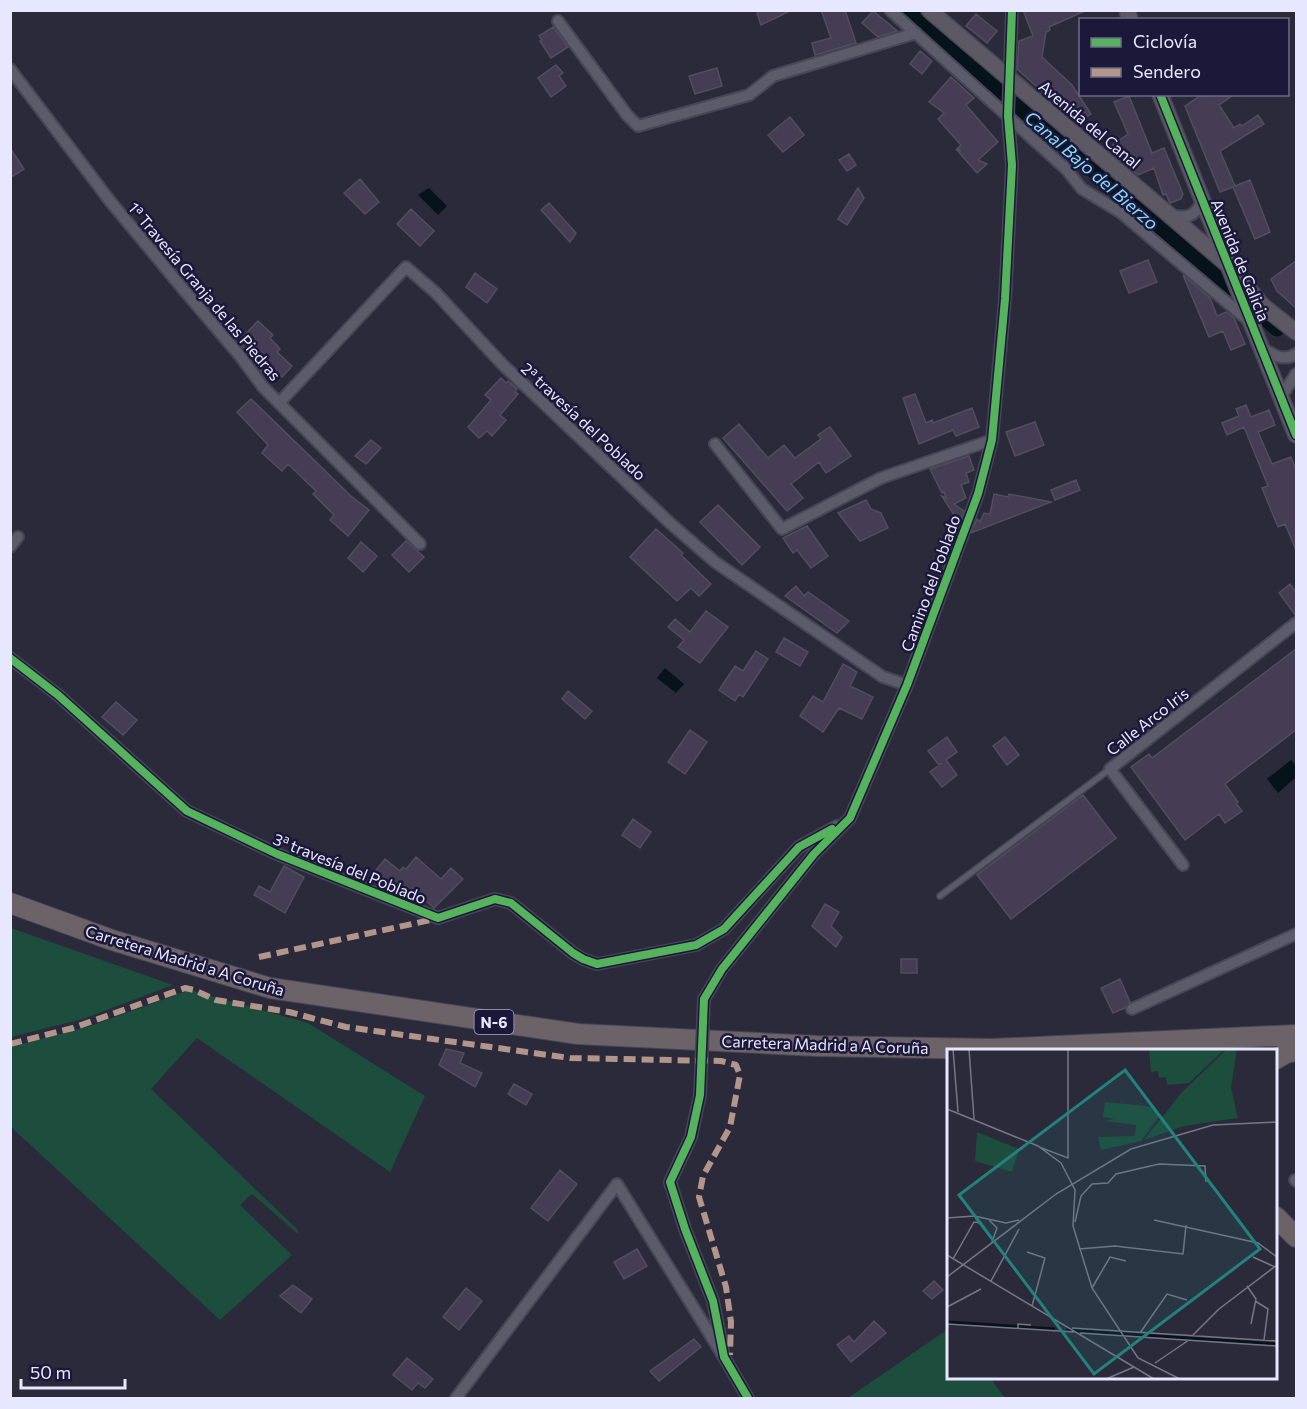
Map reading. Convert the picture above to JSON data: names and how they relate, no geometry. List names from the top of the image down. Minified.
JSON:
{"streets":{"highway":["Carretera Madrid a A Coruña","N-6"],"street":["Avenida del Canal","Avenida de Galicia","1ª Travesía Granja de las Piedras","2ª travesía del Poblado","Camino del Poblado","Calle Arco Iris","3ª travesía del Poblado"]},"crossings":[["Avenida del Canal","Avenida de Galicia"],["Avenida del Canal","Camino del Poblado"],["1ª Travesía Granja de las Piedras","2ª travesía del Poblado"],["2ª travesía del Poblado","Camino del Poblado"],["Camino del Poblado","3ª travesía del Poblado"]],"water":["Canal Bajo del Bierzo"],"legend":["Ciclovía","Sendero"],"scale_bar":"50 m"}
